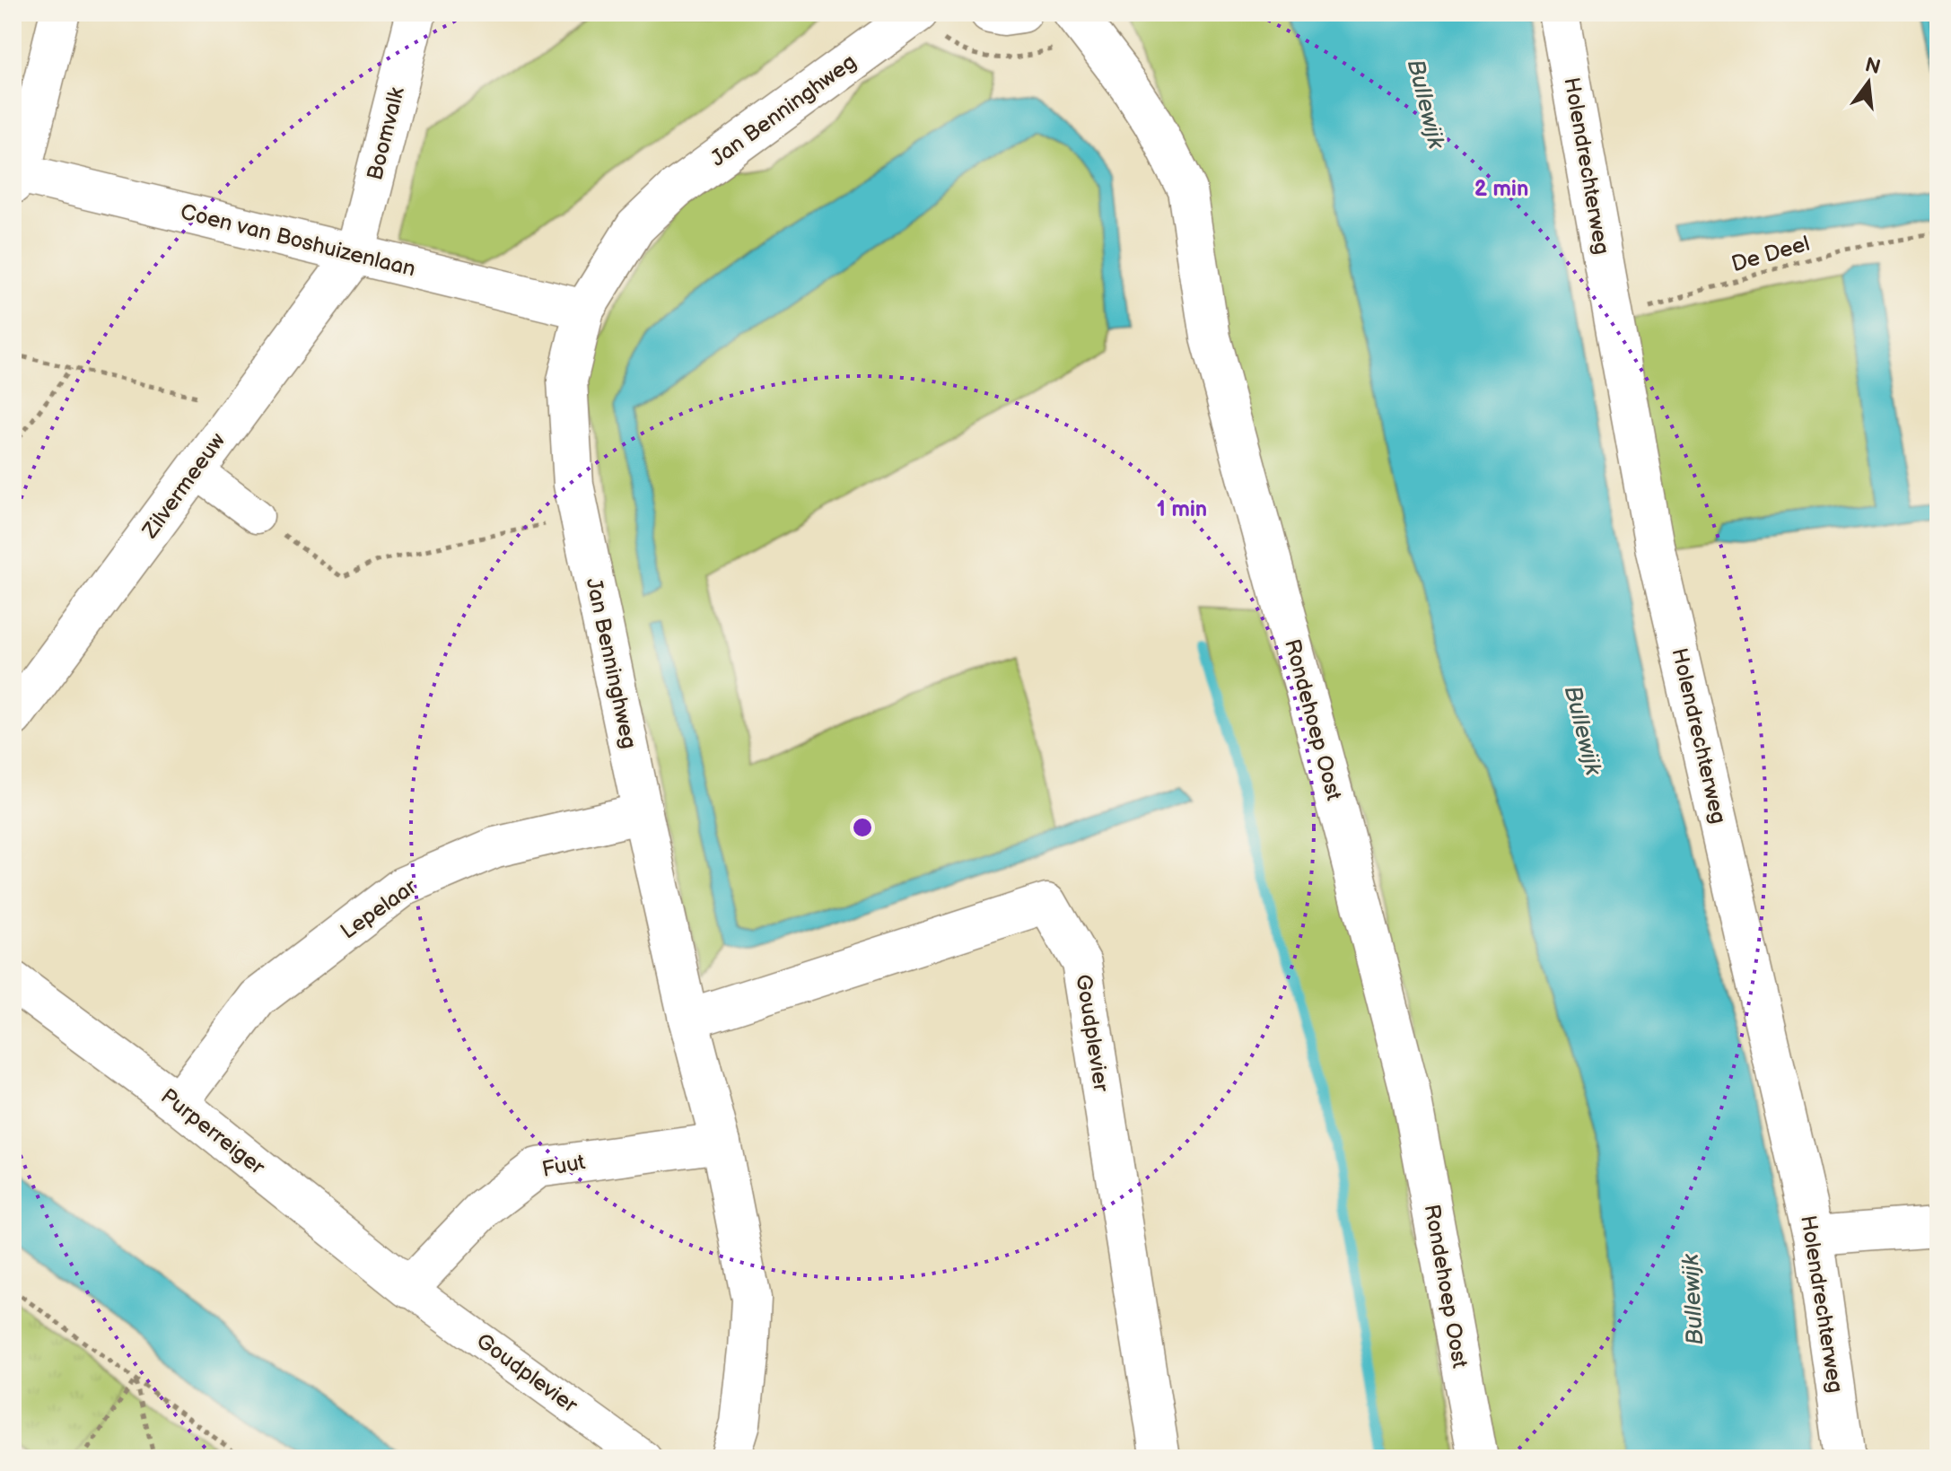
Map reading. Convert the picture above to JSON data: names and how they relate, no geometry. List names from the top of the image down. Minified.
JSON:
{"streets":{"street":["Jan Benninghweg","Boomvalk","Holendrechterweg","Coen van Boshuizenlaan","Zilvermeeuw","Rondehoep Oost","Lepelaar","Goudplevier","Purperreiger","Fuut"],"path":["De Deel"]},"crossings":[["Jan Benninghweg","Coen van Boshuizenlaan"],["Jan Benninghweg","Lepelaar"],["Jan Benninghweg","Goudplevier"],["Jan Benninghweg","Fuut"],["Boomvalk","Coen van Boshuizenlaan"],["Boomvalk","Zilvermeeuw"],["Holendrechterweg","De Deel"],["Coen van Boshuizenlaan","Zilvermeeuw"],["Lepelaar","Purperreiger"],["Goudplevier","Purperreiger"],["Goudplevier","Fuut"],["Purperreiger","Fuut"]],"water":["Bullewijk"],"north":"top","rings":["2 min","1 min"]}
